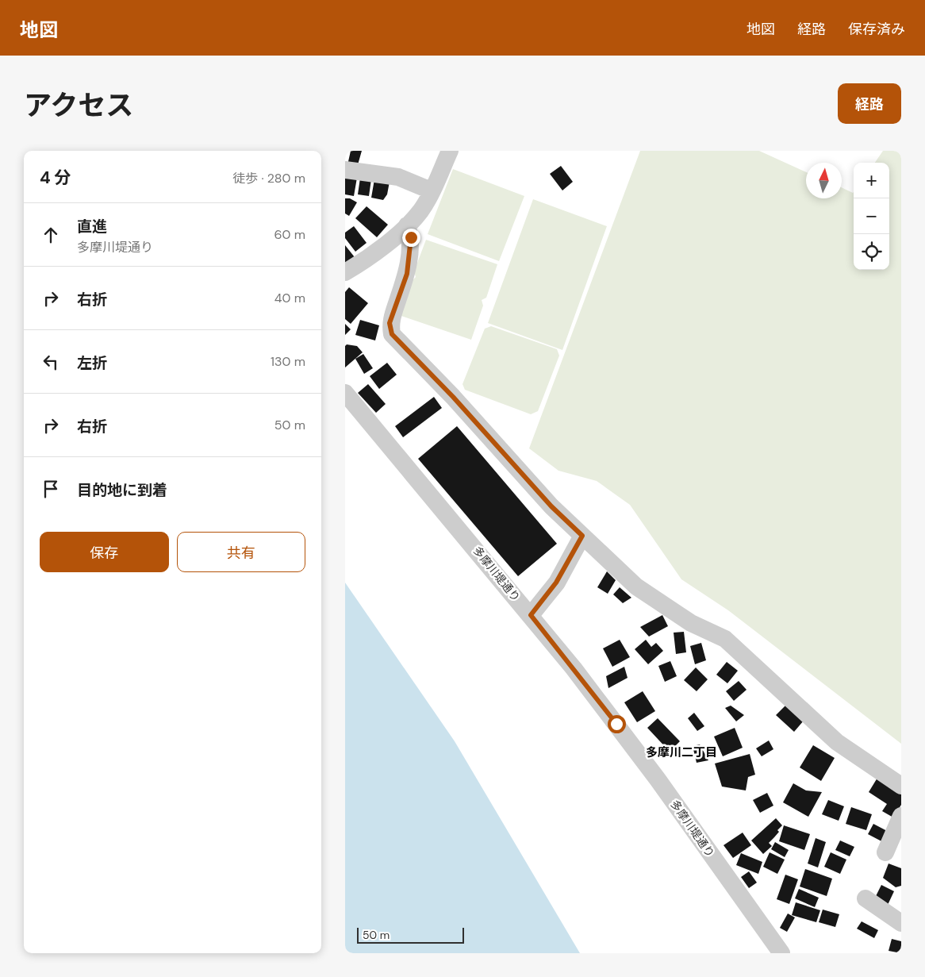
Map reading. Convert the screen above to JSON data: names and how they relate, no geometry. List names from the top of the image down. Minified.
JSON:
{"streets":{"street":["多摩川堤通り"]},"districts":["多摩川二丁目"],"scale_bar":"50 m","north":"top","page":{"header":"地図","nav":["地図","経路","保存済み"],"title":"アクセス","buttons":["経路",["保存","共有"]],"heading":["4 分","徒歩 · 280 m"],"map_buttons":["+","−"],"list":[["直進","多摩川堤通り","60 m"],["右折","40 m"],["左折","130 m"],["右折","50 m"],"目的地に到着"],"scale":"50 m"}}
